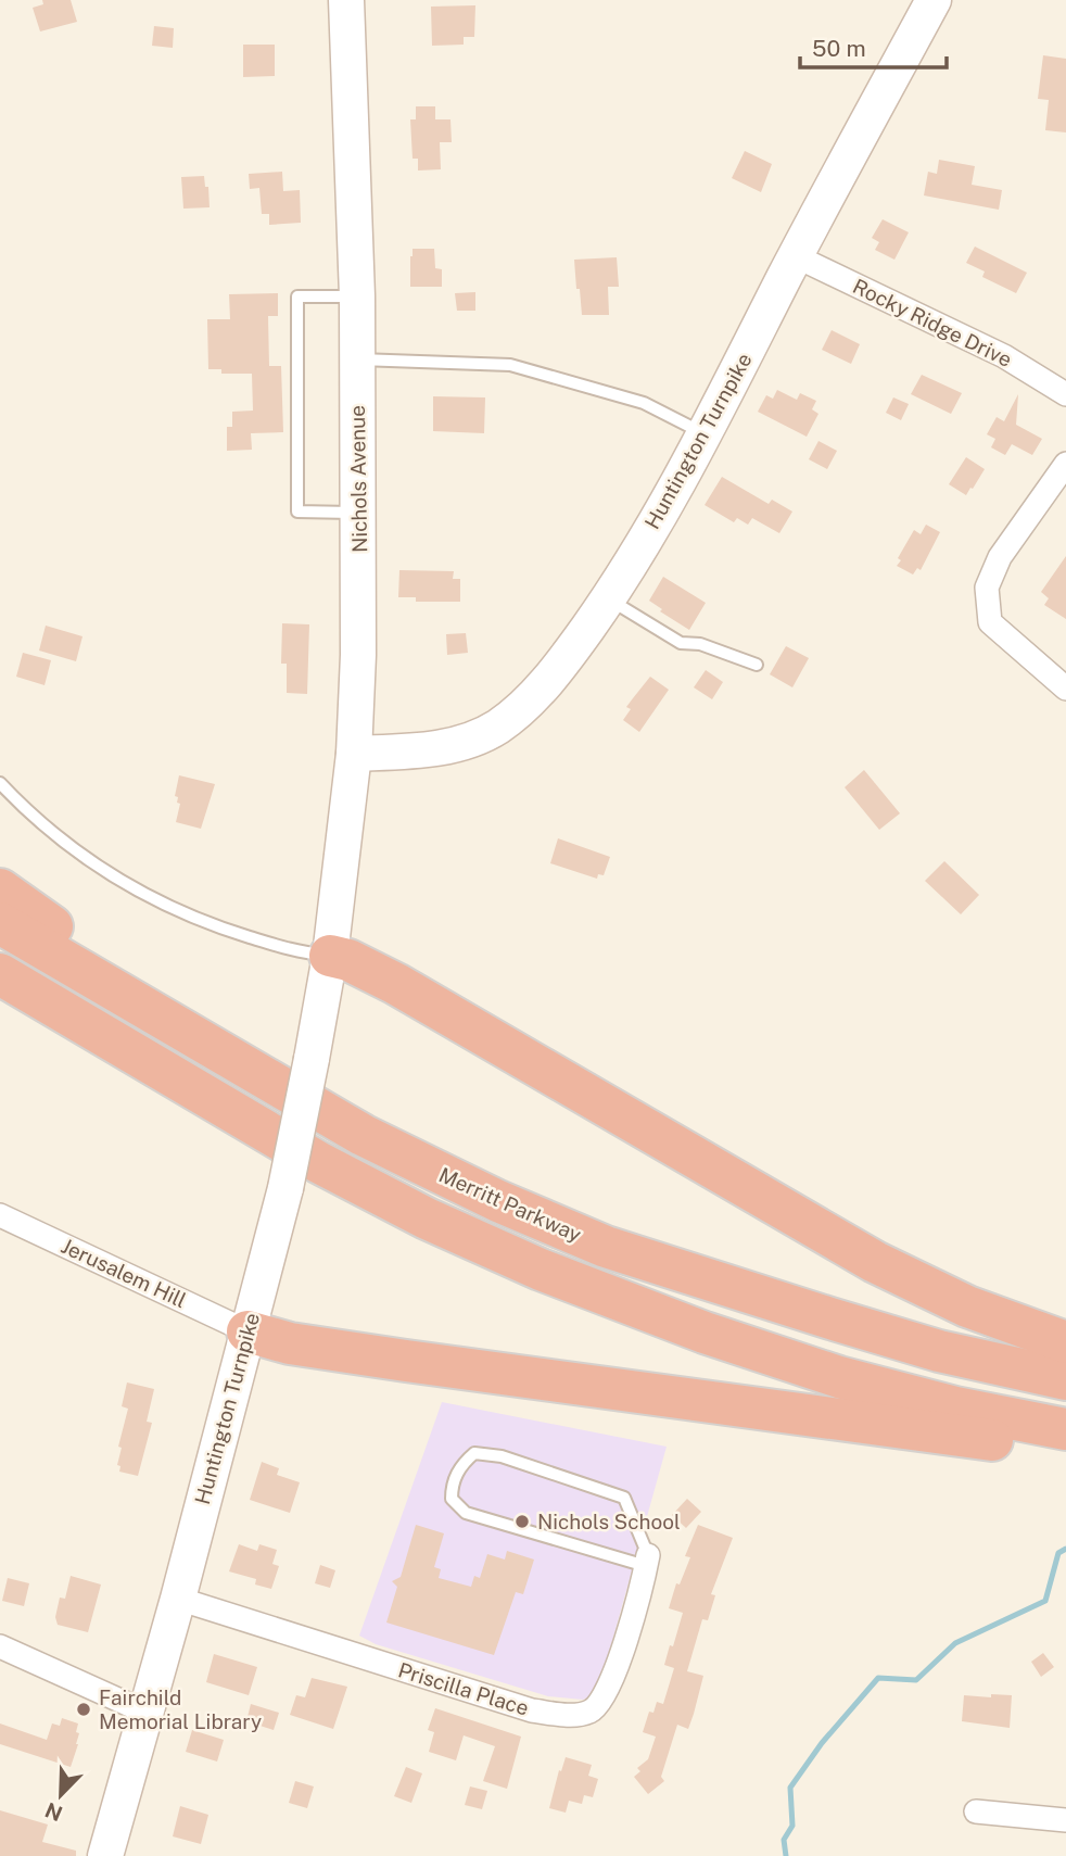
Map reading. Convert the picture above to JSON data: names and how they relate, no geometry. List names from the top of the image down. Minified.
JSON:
{"streets":{"highway":["Merritt Parkway"],"main road":["Huntington Turnpike","Nichols Avenue"],"street":["Rocky Ridge Drive","Jerusalem Hill","Priscilla Place"]},"crossings":[["Rocky Ridge Drive","Huntington Turnpike"],["Huntington Turnpike","Nichols Avenue"],["Huntington Turnpike","Jerusalem Hill"],["Huntington Turnpike","Priscilla Place"]],"places":["Nichols School","Fairchild Memorial Library"],"scale_bar":"50 m","north":"bottom left"}
